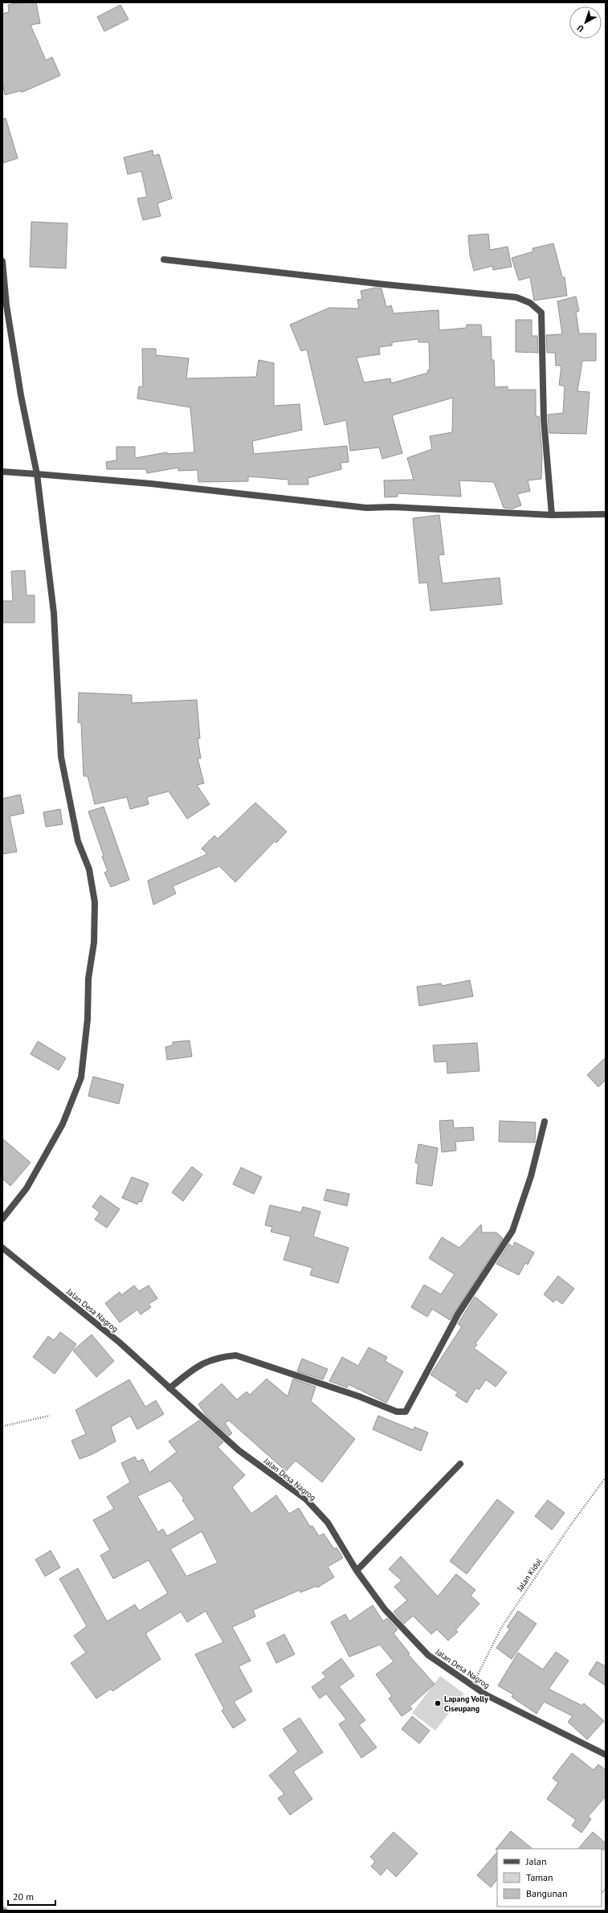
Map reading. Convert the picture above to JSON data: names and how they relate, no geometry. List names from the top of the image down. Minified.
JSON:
{"streets":{"street":["Jalan Desa Nagrog"],"path":["Jalan Kidul"]},"crossings":[["Jalan Desa Nagrog","Jalan Kidul"]],"places":["Lapang Volly Ciseupang"],"legend":["Jalan","Taman","Bangunan"],"scale_bar":"20 m","north":"bottom left"}
